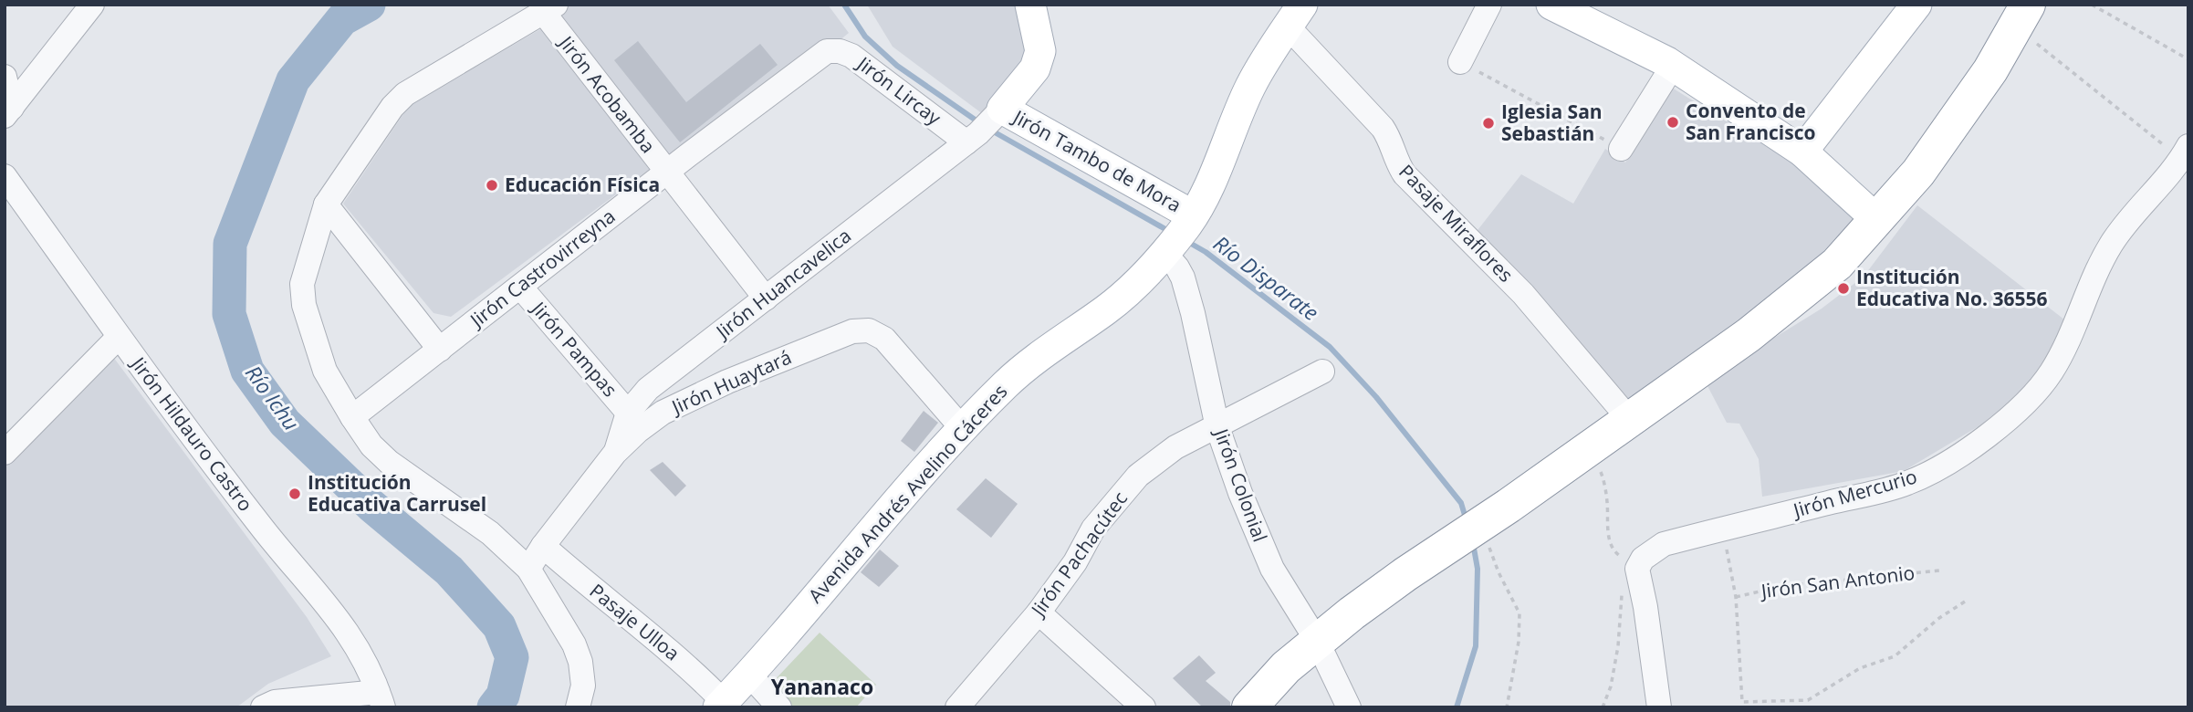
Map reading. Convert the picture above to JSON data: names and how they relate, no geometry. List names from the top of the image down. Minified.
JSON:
{"streets":{"main road":["Jirón Tambo de Mora","Avenida Andrés Avelino Cáceres"],"street":["Jirón Lircay","Jirón Acobamba","Pasaje Miraflores","Jirón Castrovirreyna","Jirón Huancavelica","Jirón Pampas","Jirón Huaytará","Jirón Hildauro Castro","Jirón Colonial","Jirón Mercurio","Jirón Pachacútec","Pasaje Ulloa"],"path":["Jirón San Antonio"]},"crossings":[["Jirón Lircay","Jirón Tambo de Mora"],["Jirón Lircay","Jirón Castrovirreyna"],["Jirón Lircay","Jirón Huancavelica"],["Jirón Acobamba","Jirón Castrovirreyna"],["Jirón Acobamba","Jirón Huancavelica"],["Jirón Tambo de Mora","Jirón Huancavelica"],["Jirón Tambo de Mora","Jirón Colonial"],["Jirón Tambo de Mora","Avenida Andrés Avelino Cáceres"],["Pasaje Miraflores","Avenida Andrés Avelino Cáceres"],["Jirón Castrovirreyna","Jirón Pampas"],["Jirón Huancavelica","Jirón Pampas"],["Jirón Huancavelica","Jirón Huaytará"],["Jirón Huaytará","Avenida Andrés Avelino Cáceres"],["Jirón Huaytará","Pasaje Ulloa"],["Jirón Colonial","Avenida Andrés Avelino Cáceres"],["Jirón Colonial","Jirón Pachacútec"],["Avenida Andrés Avelino Cáceres","Pasaje Ulloa"]],"districts":["Yananaco"],"water":["Río Disparate","Río Ichu"],"places":["Convento de San Francisco","Iglesia San Sebastián","Educación Física","Institución Educativa No. 36556","Institución Educativa Carrusel"]}
